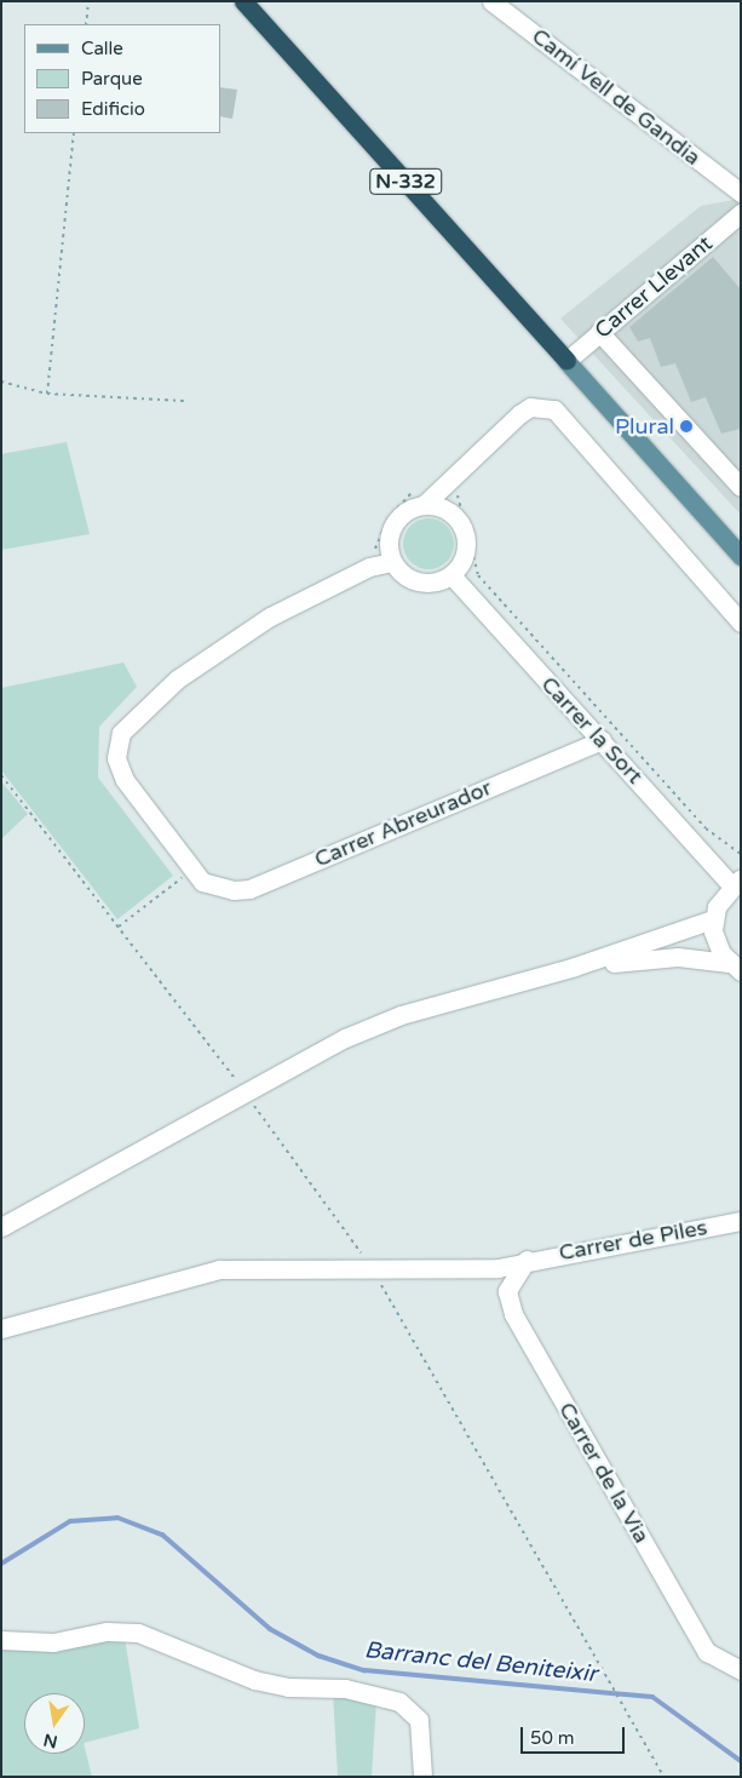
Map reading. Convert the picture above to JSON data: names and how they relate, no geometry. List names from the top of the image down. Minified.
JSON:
{"streets":{"highway":["N-332"],"street":["Camí Vell de Gandia","Carrer Llevant","Carrer la Sort","Carrer Abreurador","Carrer de Piles","Carrer de la Via"]},"crossings":[["N-332","Carrer Llevant"],["Carrer la Sort","Carrer Abreurador"],["Carrer de Piles","Carrer de la Via"]],"water":["Barranc del Beniteixir"],"places":["Plural"],"legend":["Calle","Parque","Edificio"],"scale_bar":"50 m","north":"bottom"}
